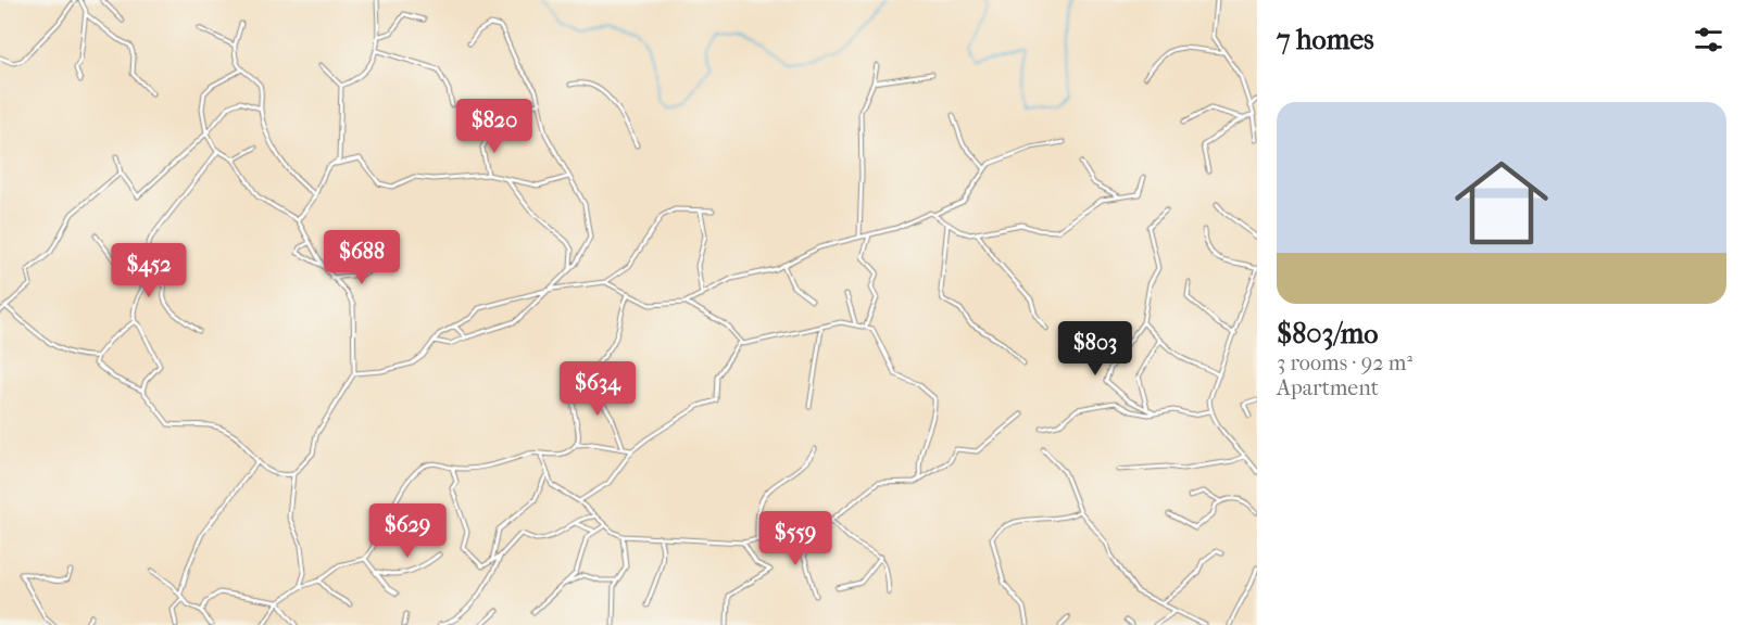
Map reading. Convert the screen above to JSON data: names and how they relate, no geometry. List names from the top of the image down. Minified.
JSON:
{"page":{"heading":"7 homes","list":[{"name":"$803/mo","note":"3 rooms · 92 m² · Apartment"}],"price":["$820","$688","$452","$803","$634","$629","$559"]}}
